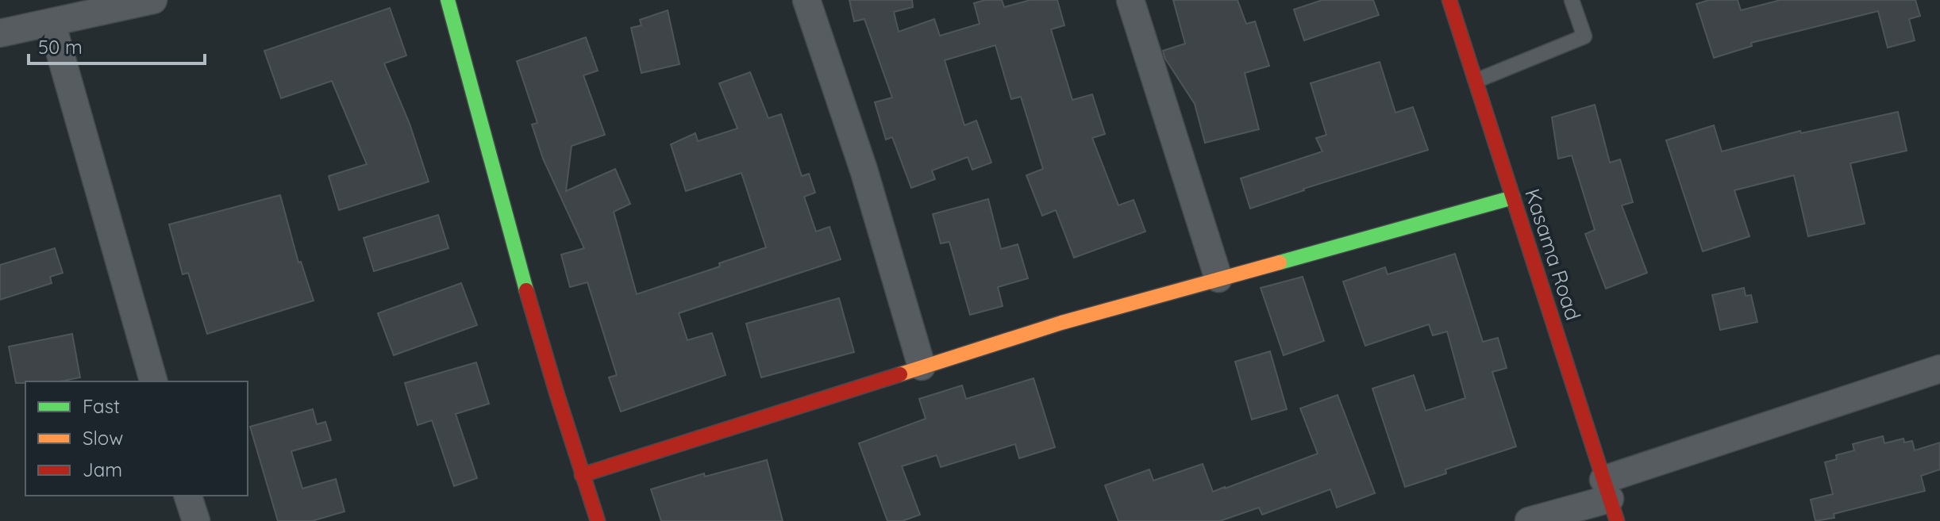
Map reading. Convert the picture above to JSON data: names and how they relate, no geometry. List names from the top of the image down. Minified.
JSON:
{"streets":{"street":["Kasama Road"]},"legend":["Fast","Slow","Jam"],"scale_bar":"50 m"}
